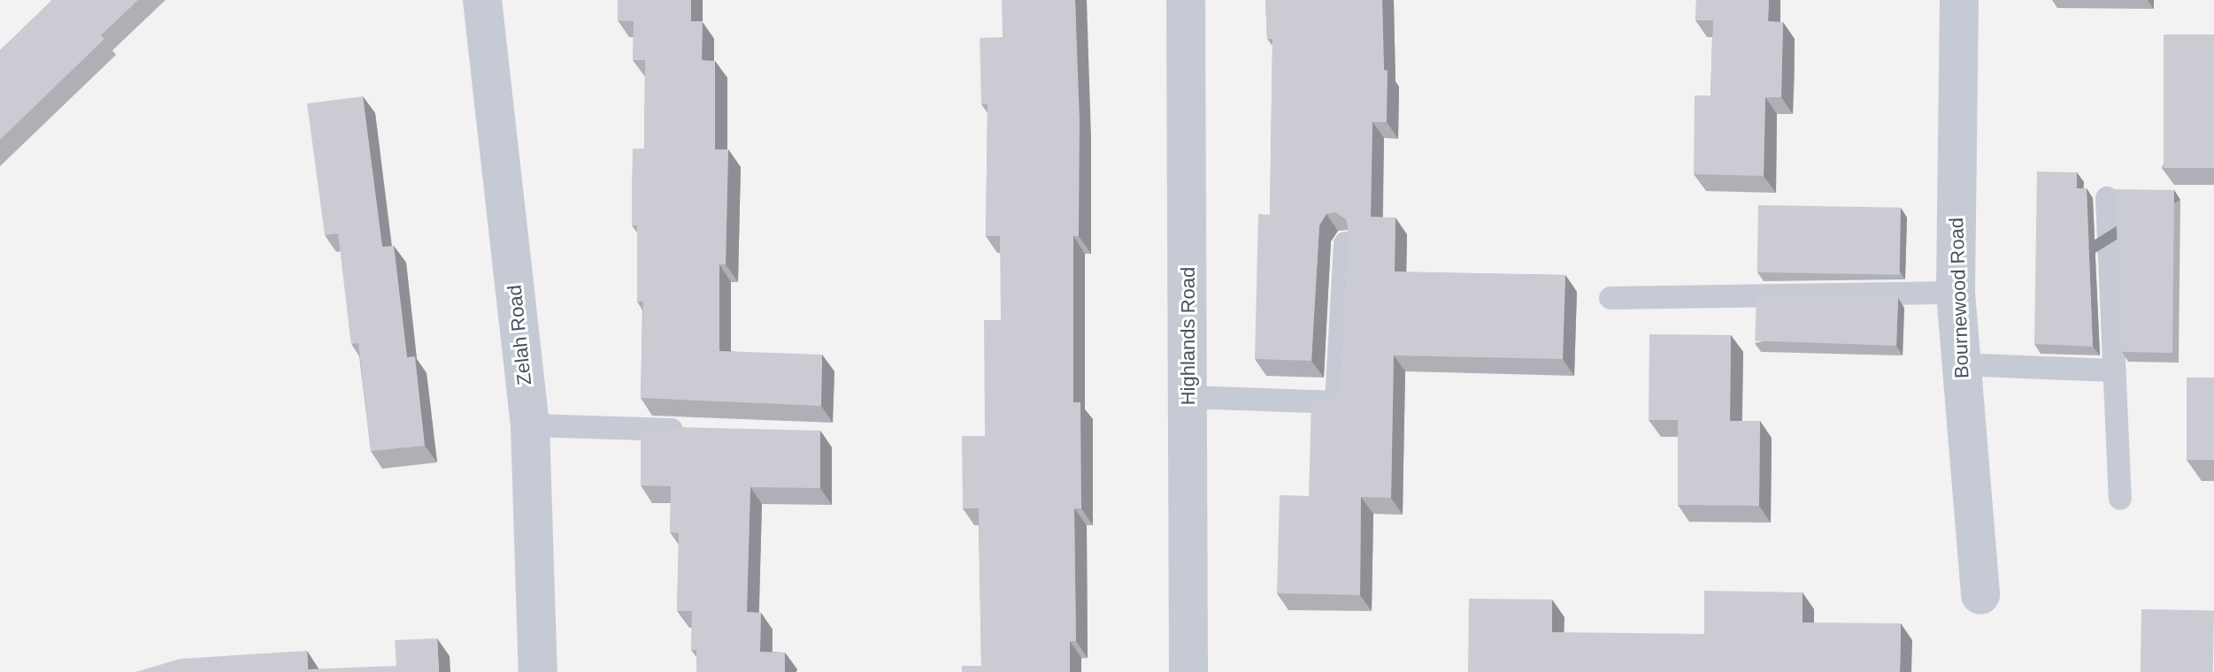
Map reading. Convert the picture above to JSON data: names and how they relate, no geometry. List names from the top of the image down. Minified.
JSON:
{"streets":{"street":["Bournewood Road","Zelah Road","Highlands Road"]}}
